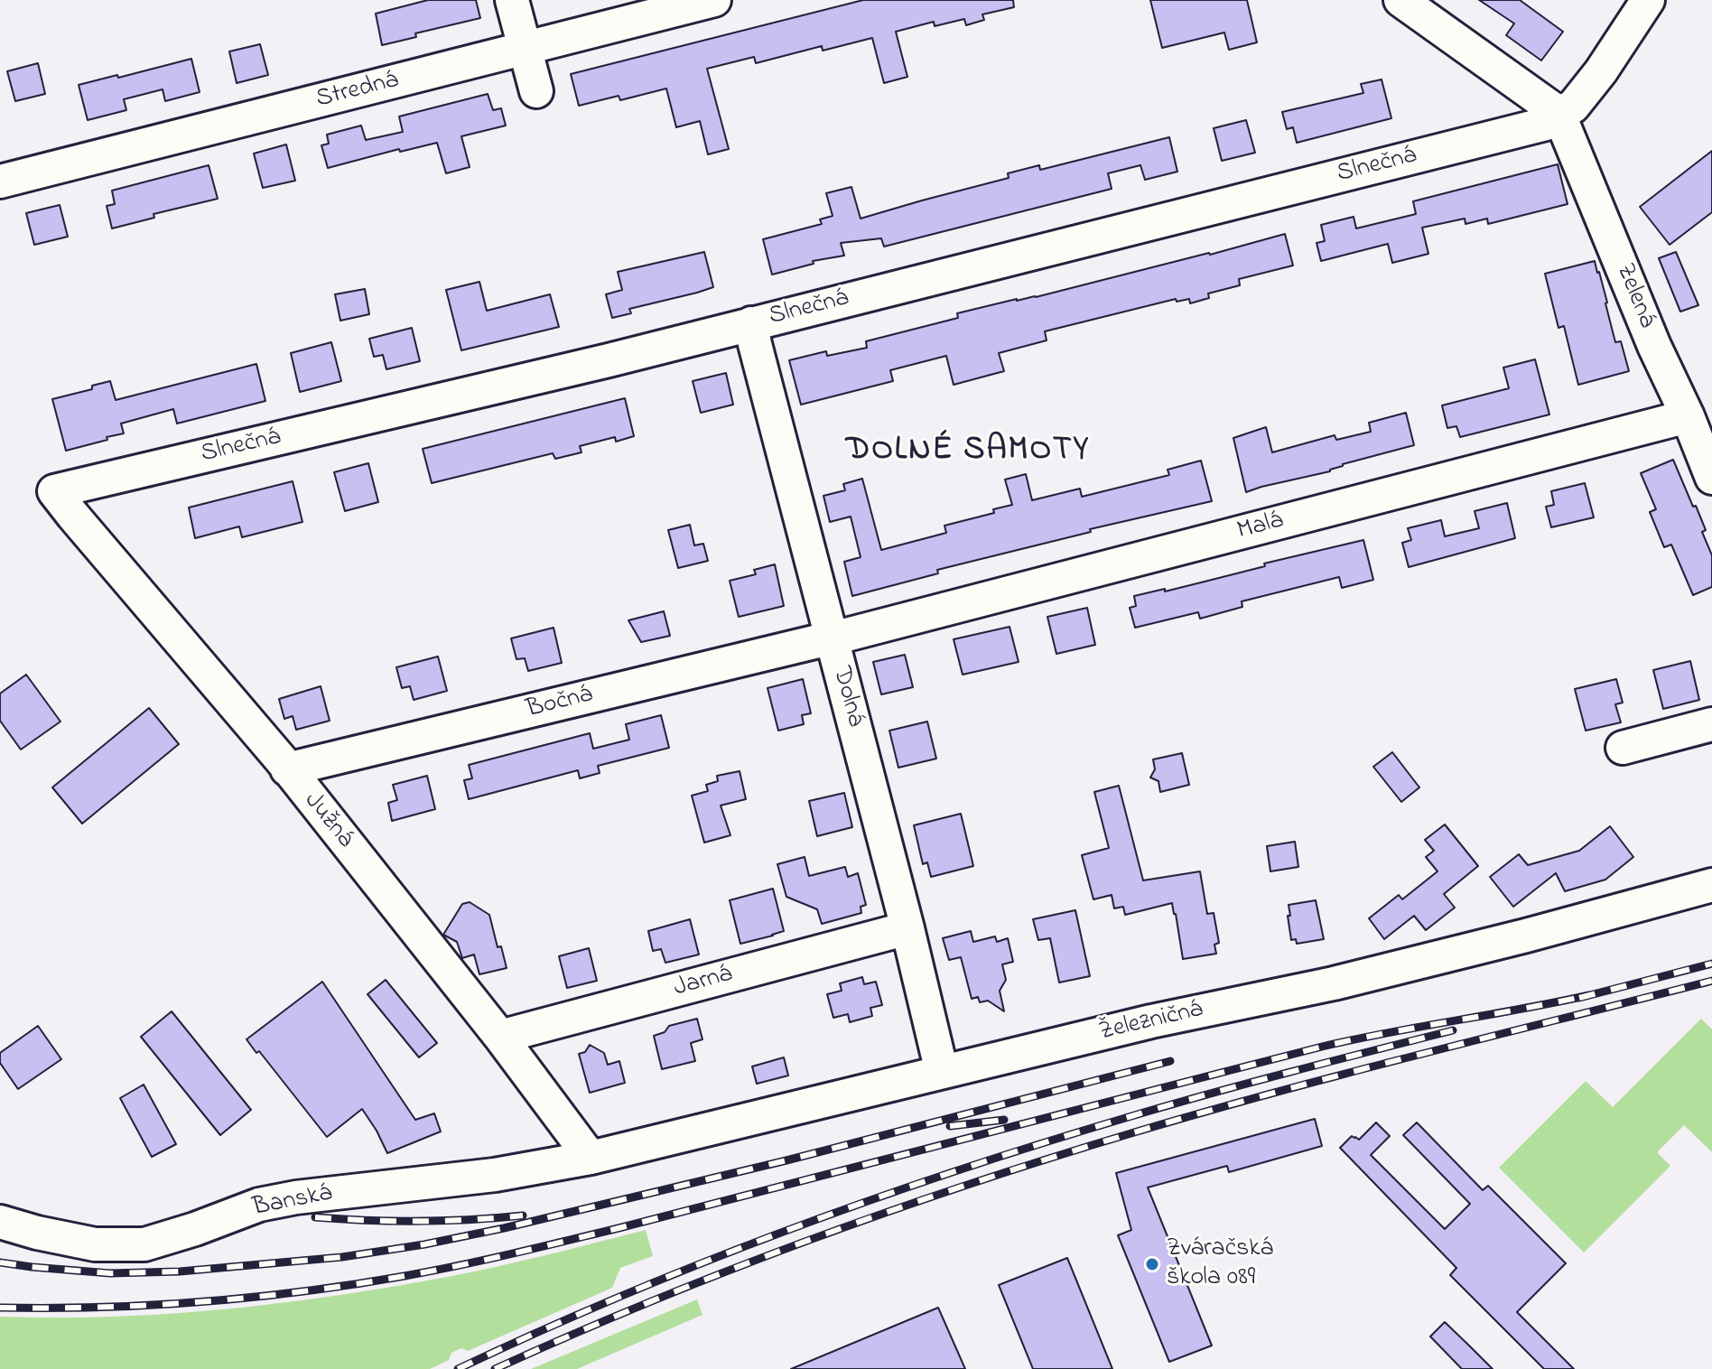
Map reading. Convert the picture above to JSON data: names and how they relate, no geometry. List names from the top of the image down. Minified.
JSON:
{"streets":{"street":["Stredná","Slnečná","Zelená","Malá","Dolná","Bočná","Južná","Jarná","Železničná","Banská"]},"crossings":[["Slnečná","Zelená"],["Slnečná","Dolná"],["Slnečná","Južná"],["Zelená","Malá"],["Malá","Dolná"],["Malá","Bočná"],["Dolná","Bočná"],["Dolná","Jarná"],["Dolná","Železničná"],["Bočná","Južná"],["Južná","Jarná"],["Južná","Železničná"],["Južná","Banská"],["Železničná","Banská"]],"districts":["DOLNÉ SAMOTY"],"places":["Zváračská škola 089"]}
